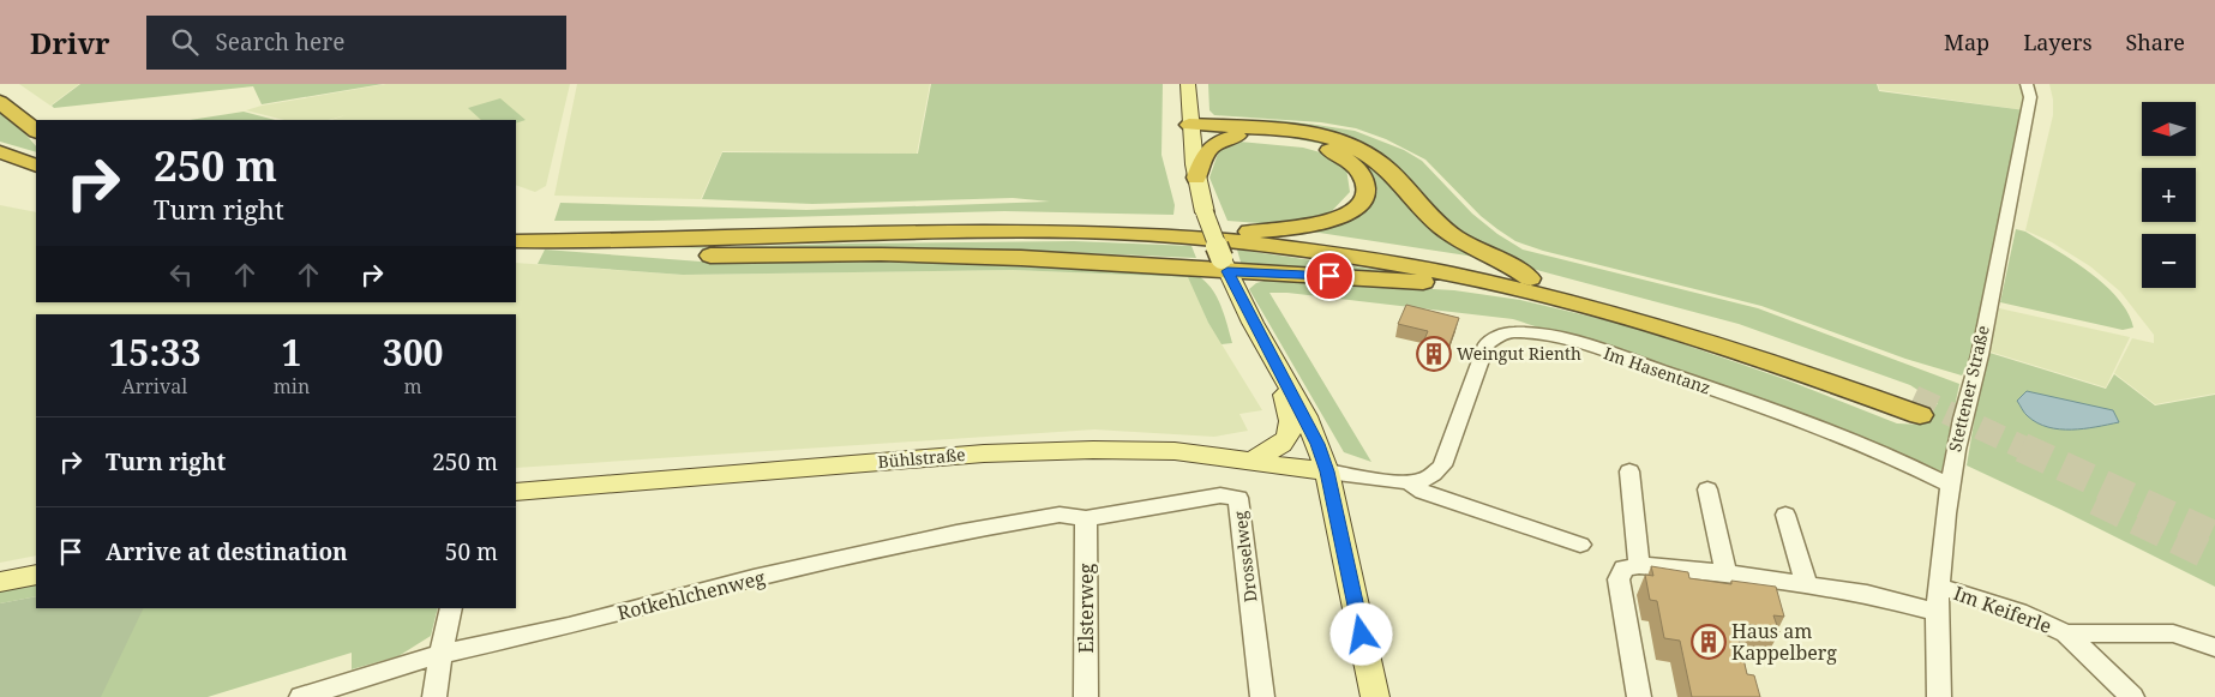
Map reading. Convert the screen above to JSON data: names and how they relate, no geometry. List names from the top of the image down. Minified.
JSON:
{"streets":{"main road":["Bühlstraße"],"street":["Im Hasentanz","Stettener Straße","Drosselweg","Rotkehlchenweg","Elsterweg","Im Keiferle"]},"crossings":[["Im Hasentanz","Stettener Straße"],["Stettener Straße","Im Keiferle"],["Drosselweg","Rotkehlchenweg"],["Drosselweg","Elsterweg"],["Rotkehlchenweg","Elsterweg"]],"places":{"building":["Weingut Rienth","Haus am Kappelberg"]},"north":"left","page":{"header":"Drivr","search":"Search here","nav":["Map","Layers","Share"],"map_buttons":["+","−"],"turn":["250 m","Turn right"],"eta":["15:33","Arrival","1","min","300","m"],"list":[{"name":"Turn right","value":"250 m"},{"name":"Arrive at destination","value":"50 m"}]}}
